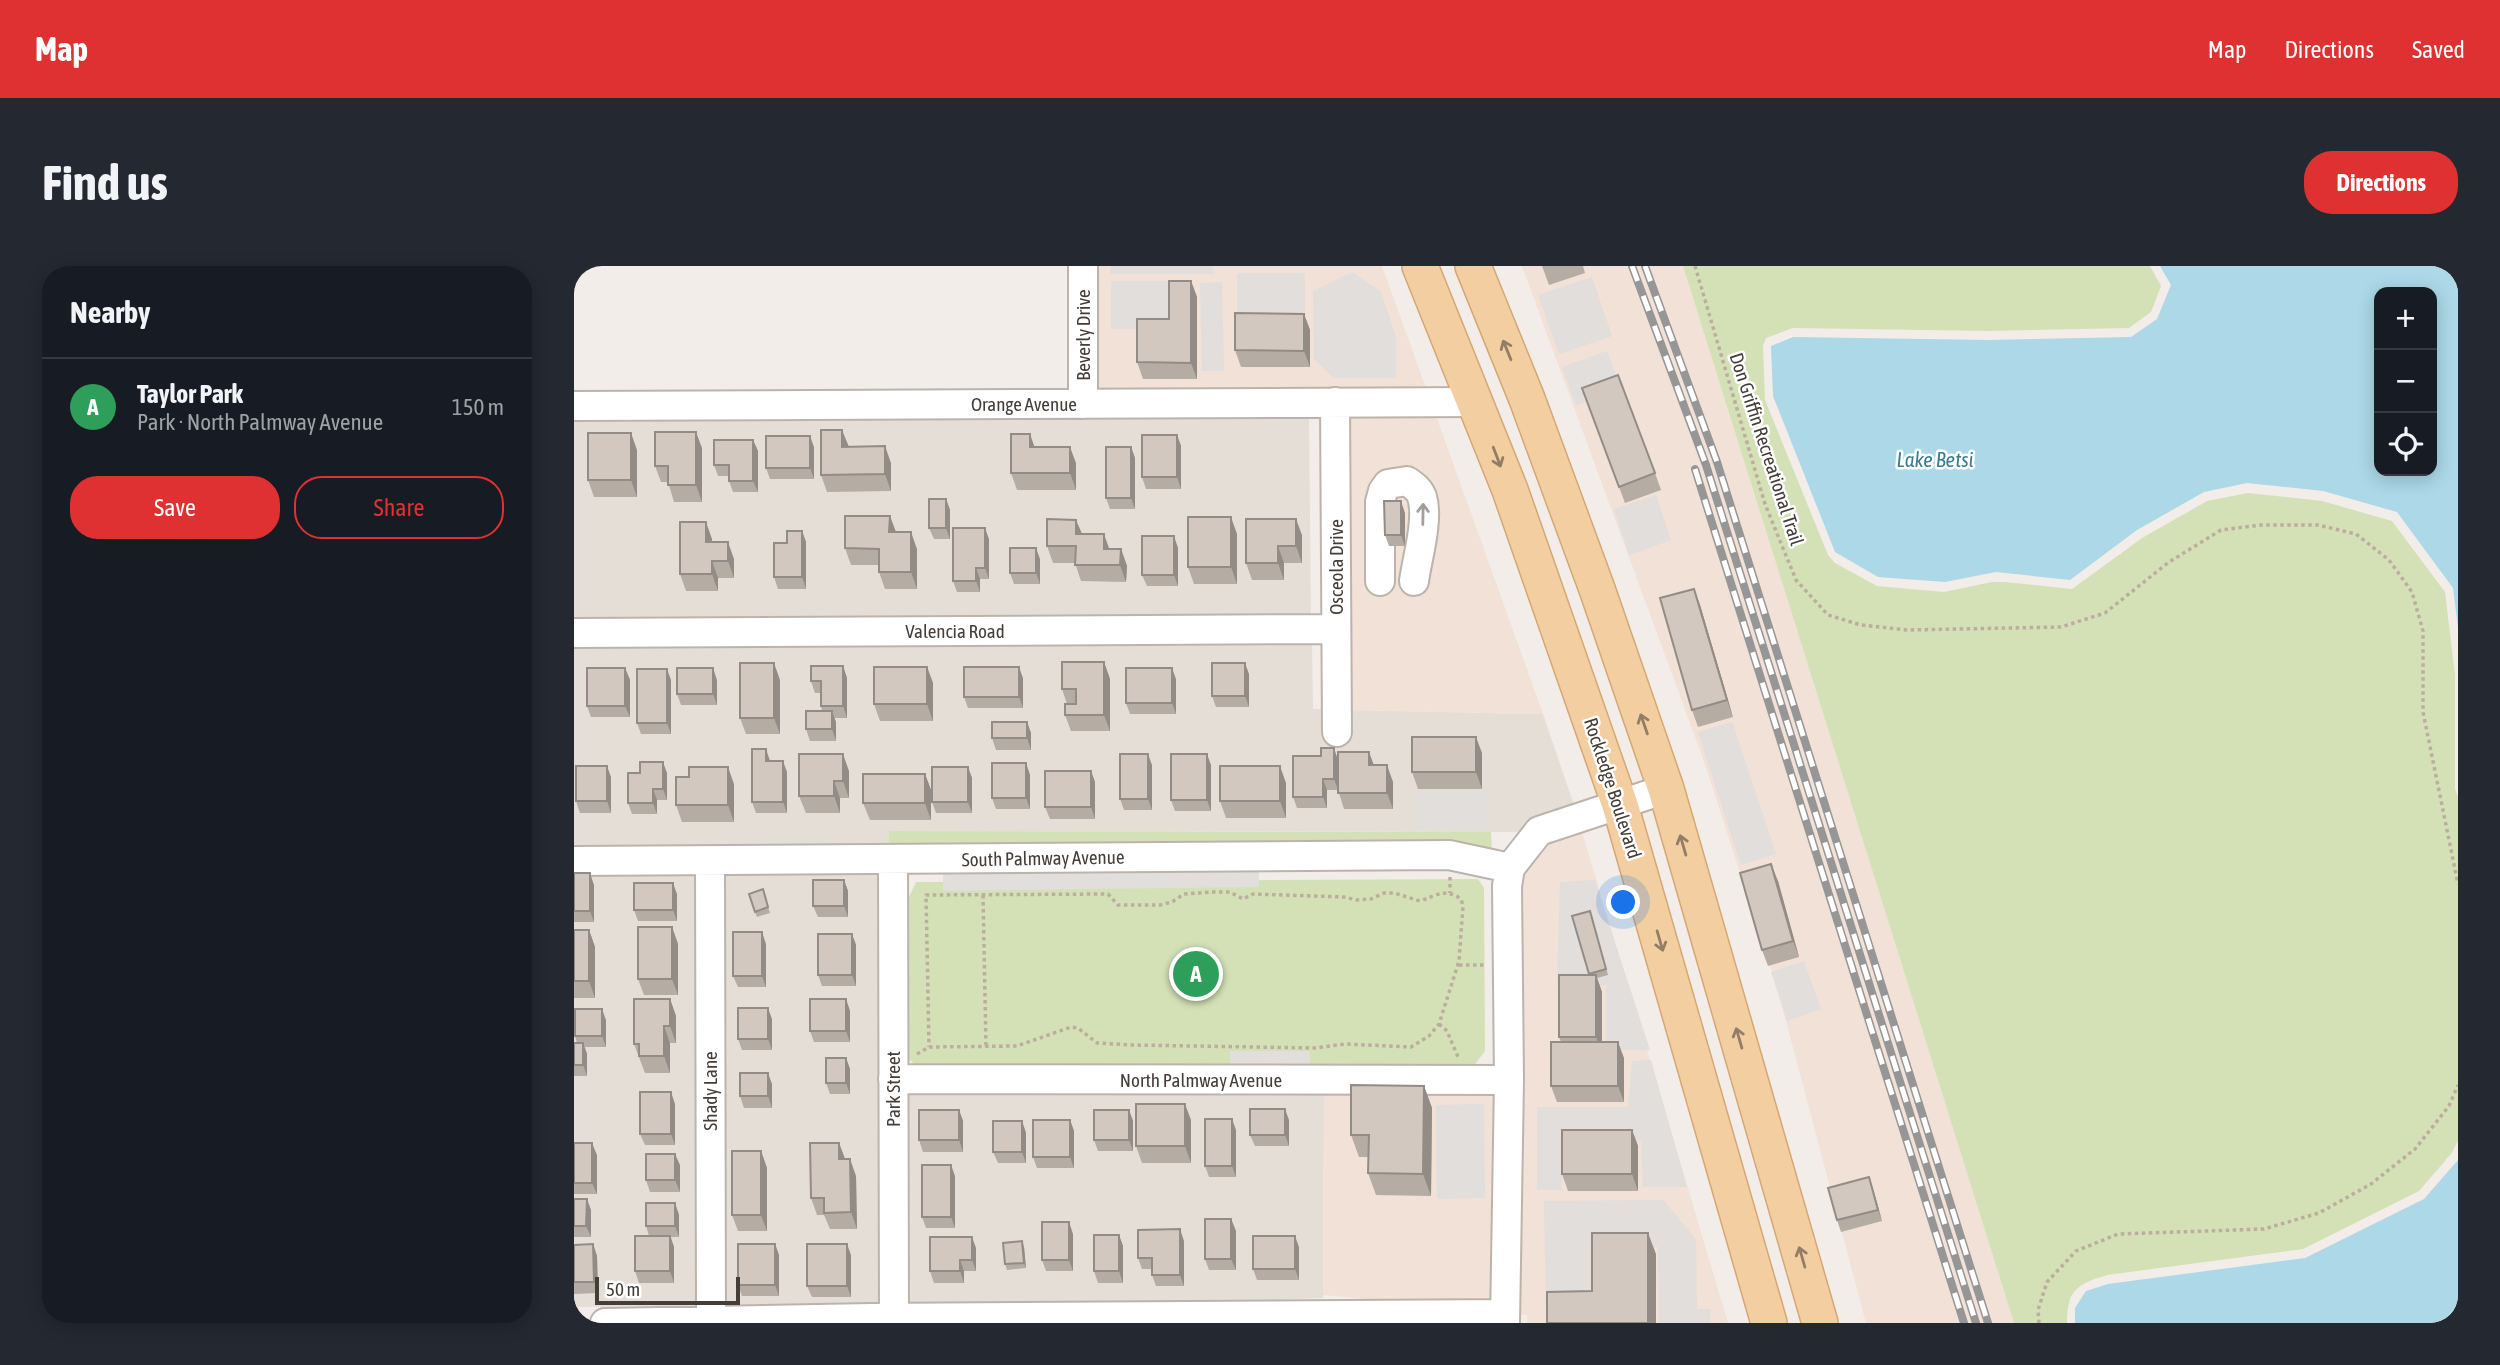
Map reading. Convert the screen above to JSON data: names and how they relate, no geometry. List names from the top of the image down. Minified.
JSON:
{"streets":{"main road":["Rockledge Boulevard"],"street":["Beverly Drive","Orange Avenue","Osceola Drive","Valencia Road","South Palmway Avenue","North Palmway Avenue","Park Street","Shady Lane"],"path":["Don Griffin Recreational Trail"]},"crossings":[["Beverly Drive","Orange Avenue"],["Orange Avenue","Osceola Drive"],["Orange Avenue","Rockledge Boulevard"],["Osceola Drive","Valencia Road"],["South Palmway Avenue","Park Street"],["South Palmway Avenue","Shady Lane"],["North Palmway Avenue","Park Street"]],"water":["Lake Betsi"],"scale_bar":"50 m","page":{"header":"Map","nav":["Map","Directions","Saved"],"buttons":["Directions",["Save","Share"]],"title":"Find us","heading":"Nearby","map_buttons":["+","−"],"list":[{"mark":"A","name":"Taylor Park","note":"Park · North Palmway Avenue","value":"150 m"}],"pins":"A","scale":"50 m"}}
